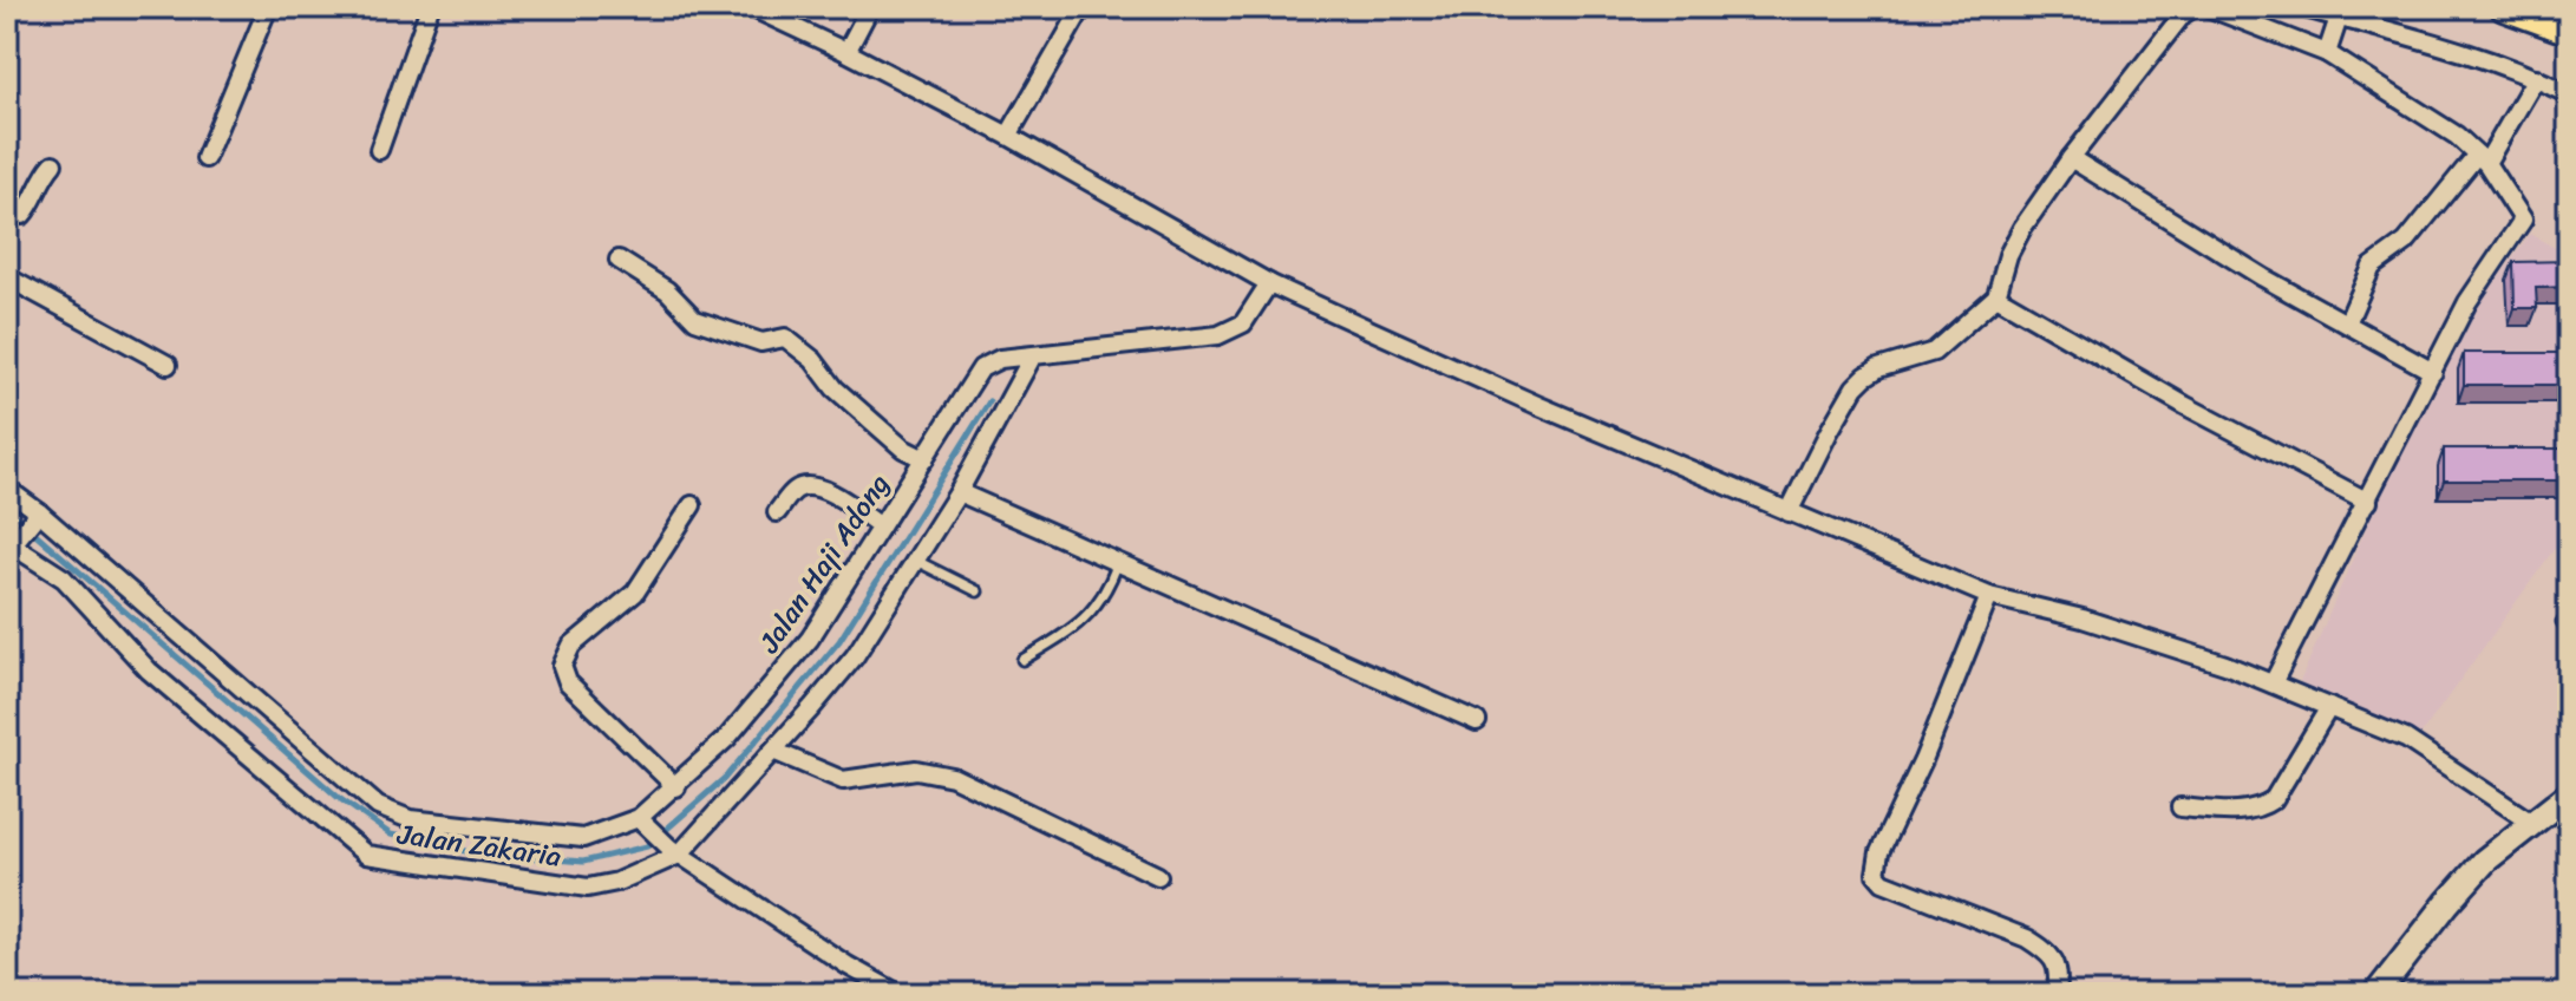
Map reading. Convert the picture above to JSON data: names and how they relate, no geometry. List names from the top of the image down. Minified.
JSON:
{"streets":{"street":["Jalan Haji Adong","Jalan Zakaria"]},"crossings":[["Jalan Haji Adong","Jalan Zakaria"]]}
